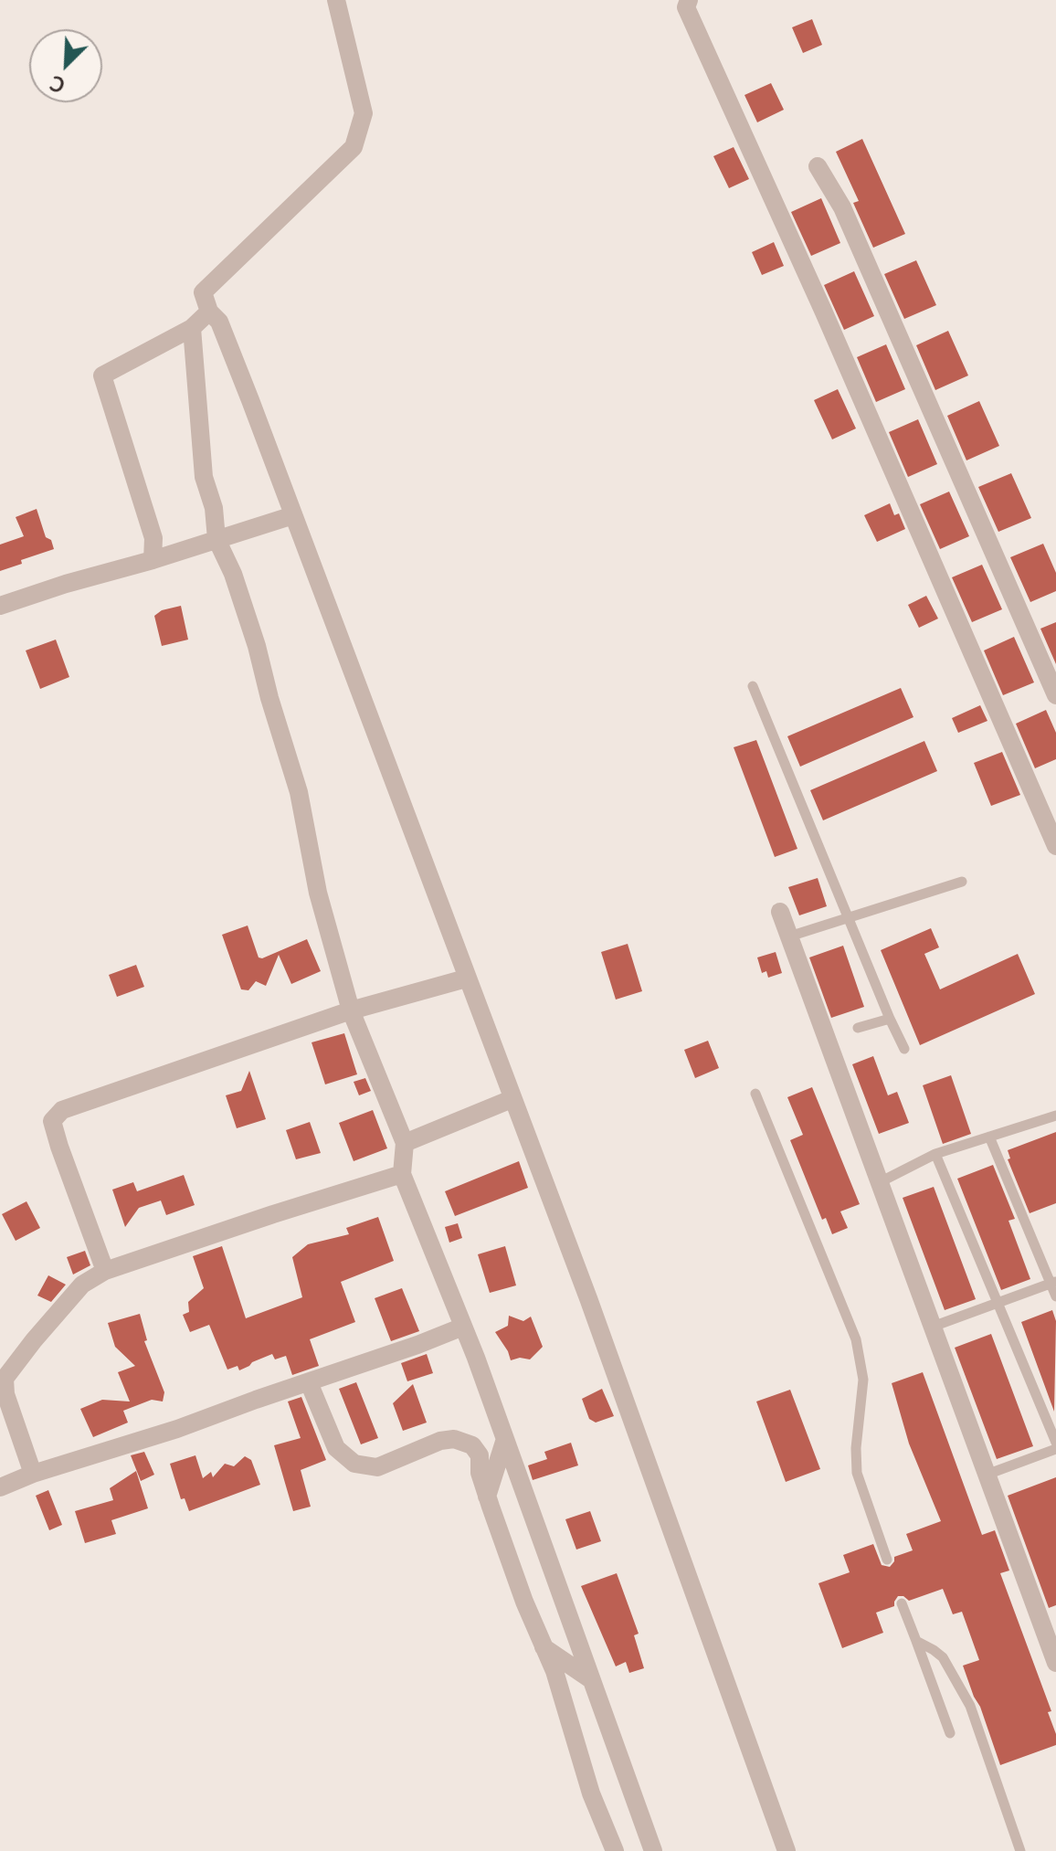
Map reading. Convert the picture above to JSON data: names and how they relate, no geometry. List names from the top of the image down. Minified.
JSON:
{"north":"bottom left"}
